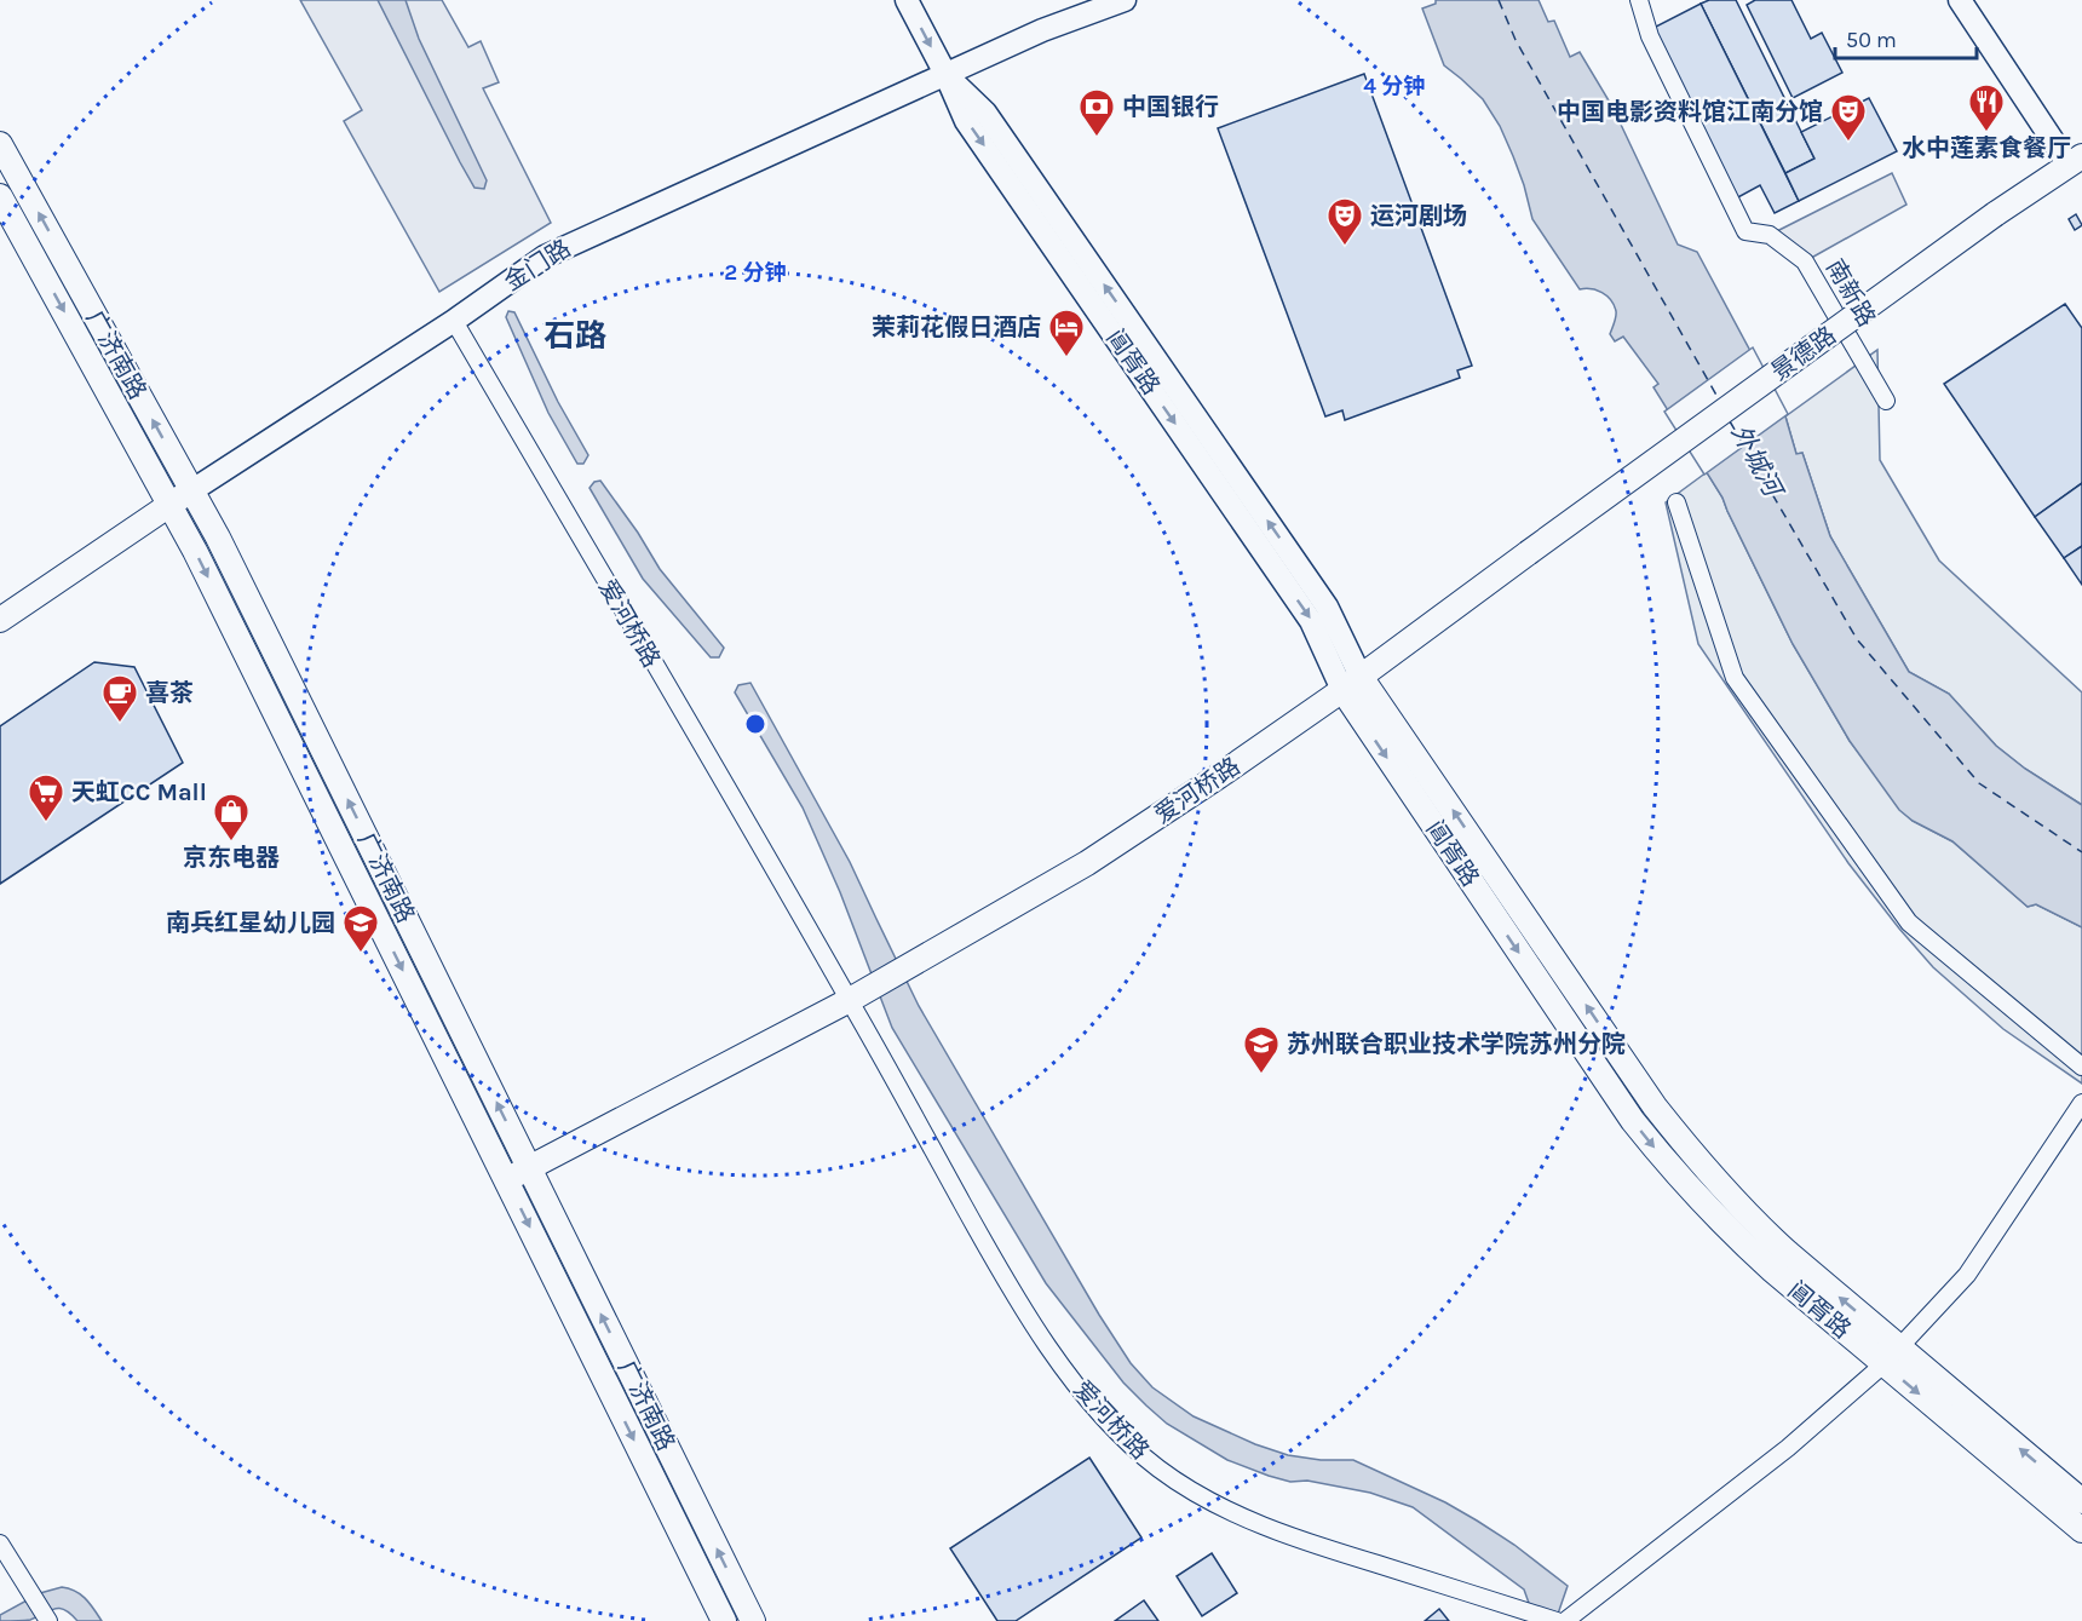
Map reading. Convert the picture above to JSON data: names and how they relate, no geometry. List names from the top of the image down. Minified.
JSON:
{"streets":{"main road":["金门路","景德路","广济南路","阊胥路","爱河桥路"],"street":["南新路"]},"crossings":[["金门路","广济南路"],["金门路","阊胥路"],["金门路","爱河桥路"],["景德路","爱河桥路"],["广济南路","爱河桥路"],["阊胥路","爱河桥路"]],"districts":["石路"],"water":["外城河"],"places":{"restaurant":["水中莲素食餐厅"],"bank":["中国银行"],"theatre":["中国电影资料馆江南分馆","运河剧场"],"hotel":["茉莉花假日酒店"],"cafe":["喜茶"],"supermarket":["天虹CC Mall"],"shop":["京东电器"],"school or university":["南兵红星幼儿园","苏州联合职业技术学院苏州分院"]},"scale_bar":"50 m","rings":["4 分钟","2 分钟"]}
